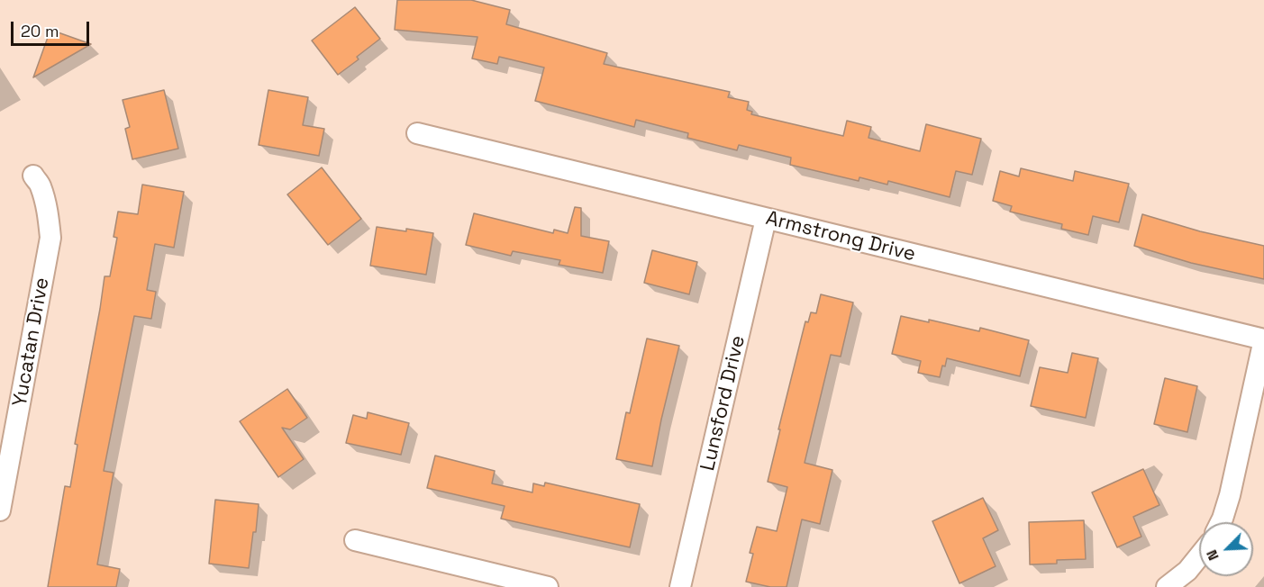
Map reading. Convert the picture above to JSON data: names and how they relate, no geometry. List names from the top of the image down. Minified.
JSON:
{"streets":{"street":["Armstrong Drive","Yucatan Drive","Lunsford Drive"]},"crossings":[["Armstrong Drive","Lunsford Drive"]],"scale_bar":"20 m","north":"bottom left"}
